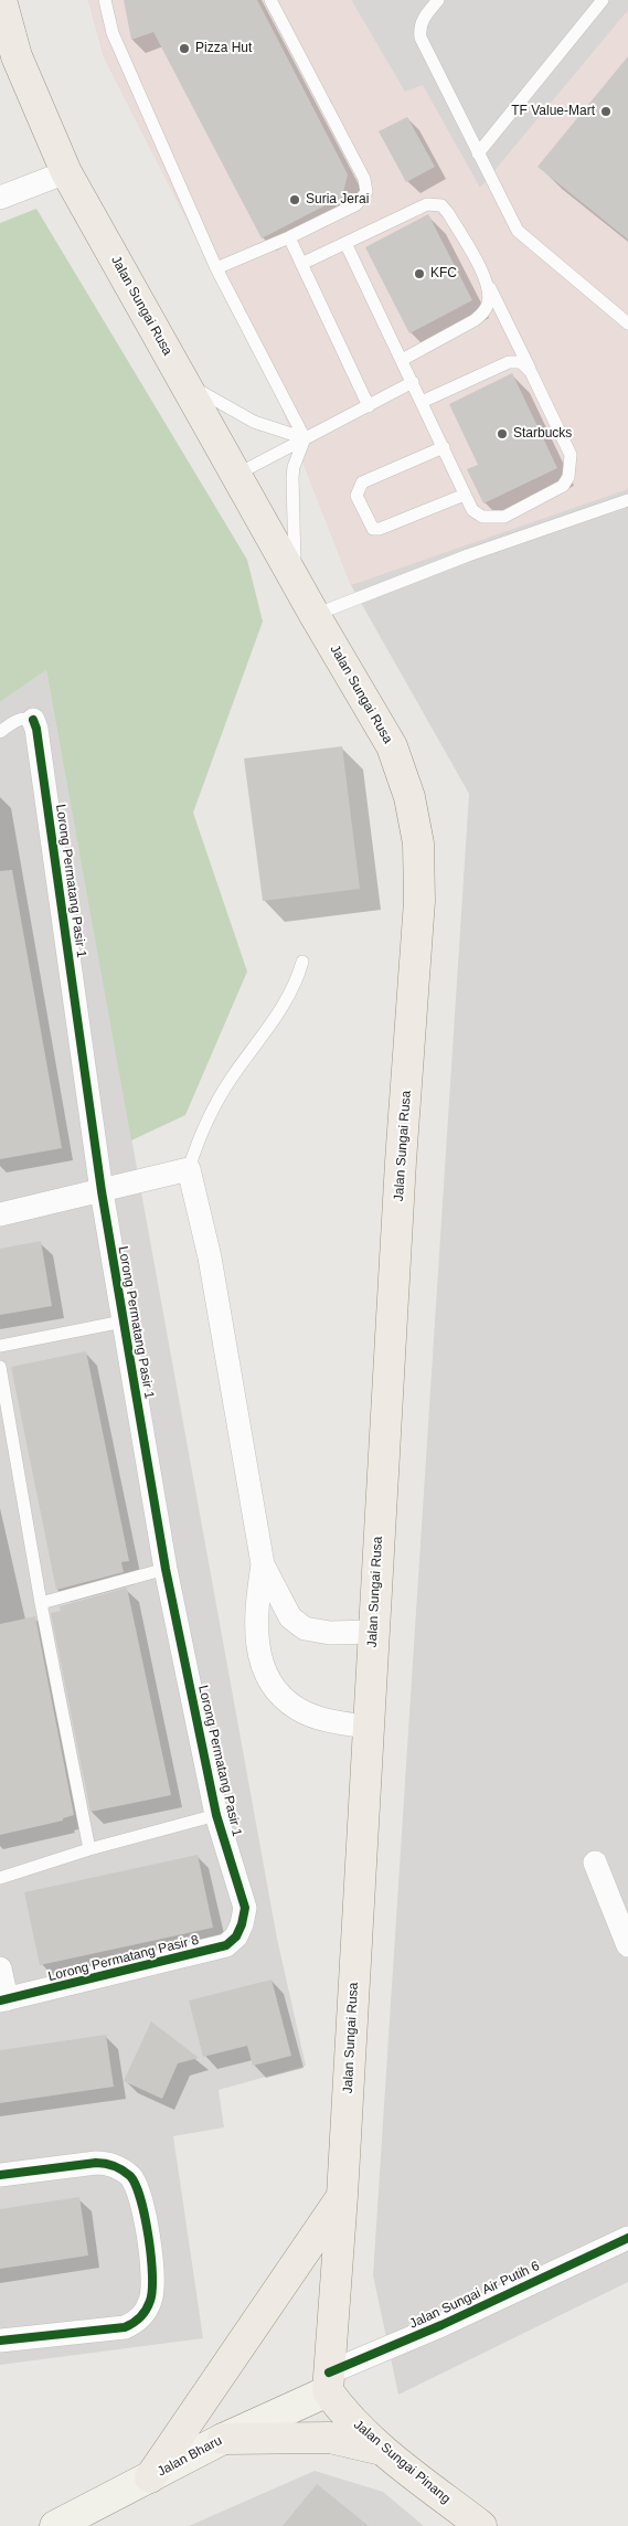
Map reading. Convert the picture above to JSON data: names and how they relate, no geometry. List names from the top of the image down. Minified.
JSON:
{"streets":{"main road":["Jalan Sungai Rusa","Jalan Bharu","Jalan Sungai Pinang"],"street":["Lorong Permatang Pasir 1","Lorong Permatang Pasir 8","Jalan Sungai Air Putih 6"]},"crossings":[["Jalan Sungai Rusa","Jalan Sungai Air Putih 6"],["Jalan Sungai Rusa","Jalan Bharu"],["Jalan Sungai Rusa","Jalan Sungai Pinang"],["Lorong Permatang Pasir 1","Lorong Permatang Pasir 8"],["Jalan Sungai Air Putih 6","Jalan Bharu"],["Jalan Sungai Air Putih 6","Jalan Sungai Pinang"],["Jalan Bharu","Jalan Sungai Pinang"]],"places":["Pizza Hut","TF Value-Mart","Suria Jerai","KFC","Starbucks"]}
